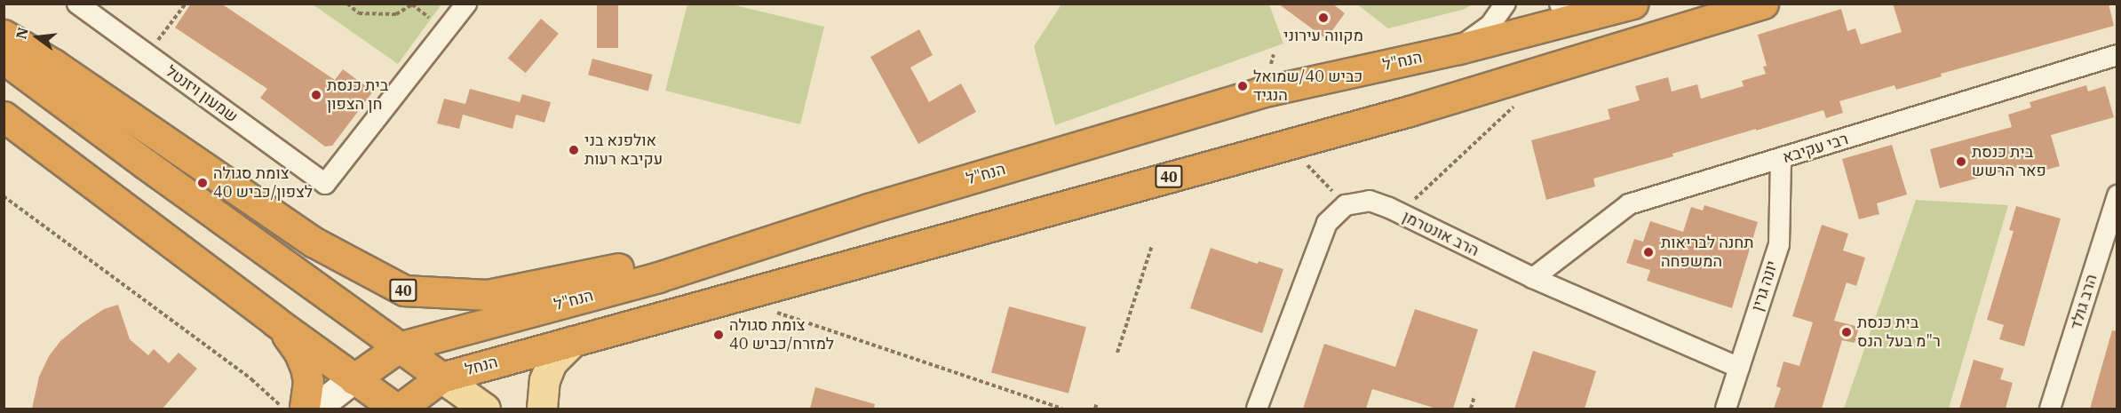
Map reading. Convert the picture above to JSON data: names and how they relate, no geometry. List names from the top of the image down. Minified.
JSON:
{"streets":{"highway":["הנח\"ל","40","הנחל"],"street":["שמעון ויזנטל","רבי עקיבא","הרב אונטרמן","יונה גרין","הרב גולד"]},"crossings":[["הנח\"ל","40"],["רבי עקיבא","הרב אונטרמן"],["רבי עקיבא","יונה גרין"],["40","הנחל"],["הרב אונטרמן","יונה גרין"]],"places":["מקווה עירוני","כביש 40/שמואל הנגיד","בית כנסת חן הצפון","אולפנא בני עקיבא רעות","בית כנסת פאר הרשש","צומת סגולה לצפון/כביש 40","תחנה לבריאות המשפחה","בית כנסת ר\"מ בעל הנס","צומת סגולה למזרח/כביש 40"],"north":"left"}
